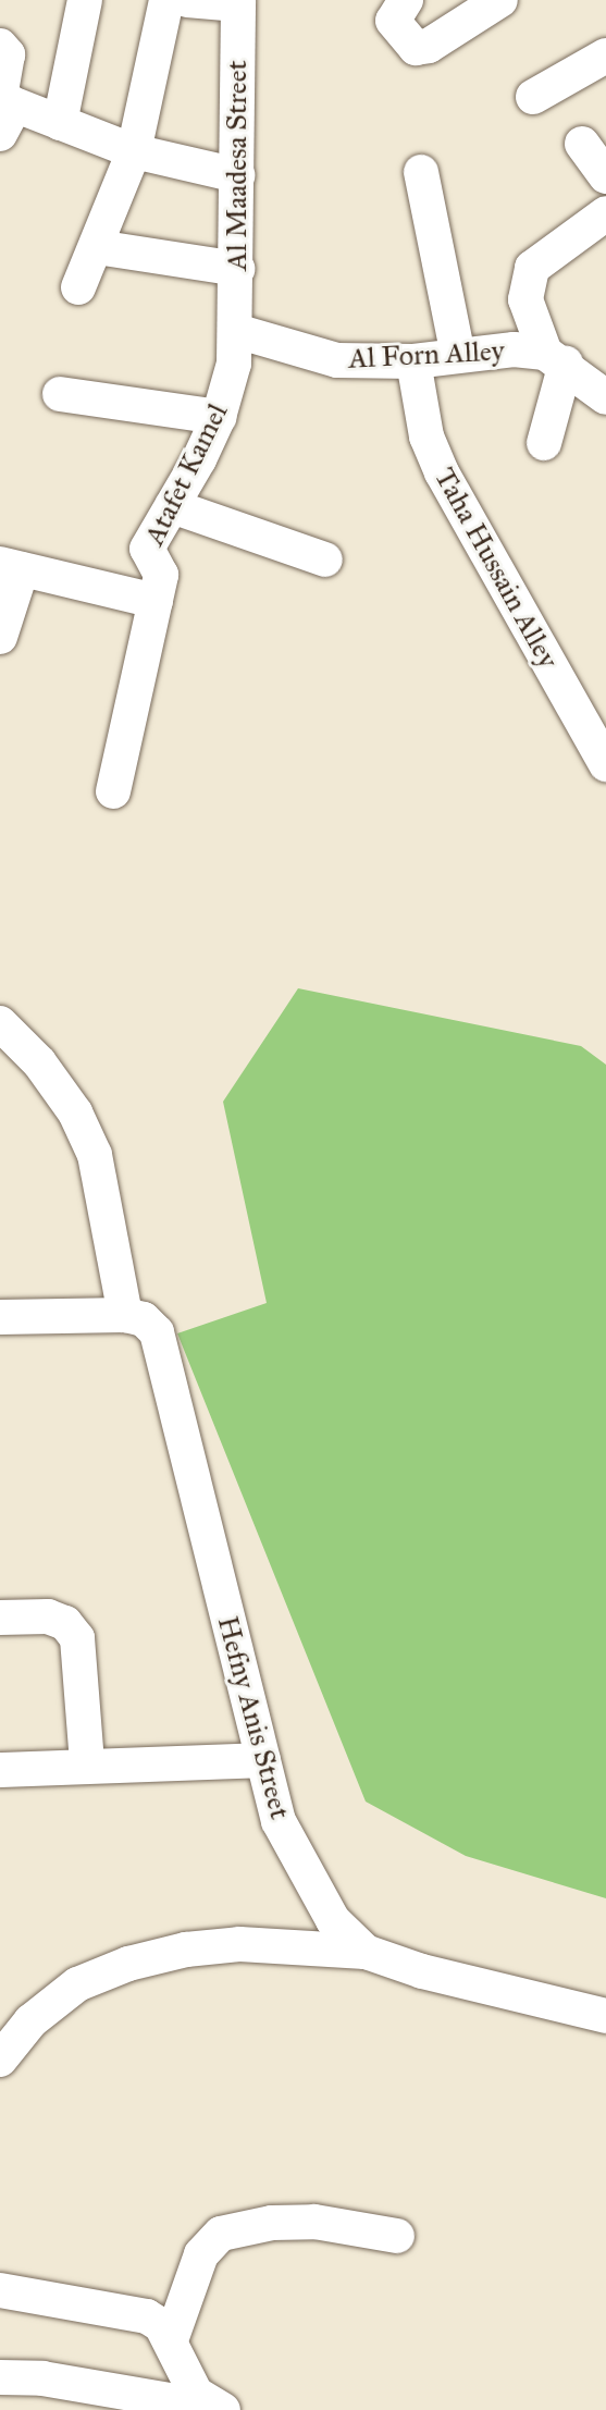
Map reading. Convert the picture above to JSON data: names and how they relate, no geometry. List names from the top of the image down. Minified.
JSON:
{"streets":{"street":["Al Maadesa Street","Al Forn Alley","Atafet Kamel","Taha Hussain Alley","Hefny Anis Street"]},"crossings":[["Al Maadesa Street","Al Forn Alley"],["Al Maadesa Street","Atafet Kamel"],["Al Forn Alley","Atafet Kamel"],["Al Forn Alley","Taha Hussain Alley"]]}
